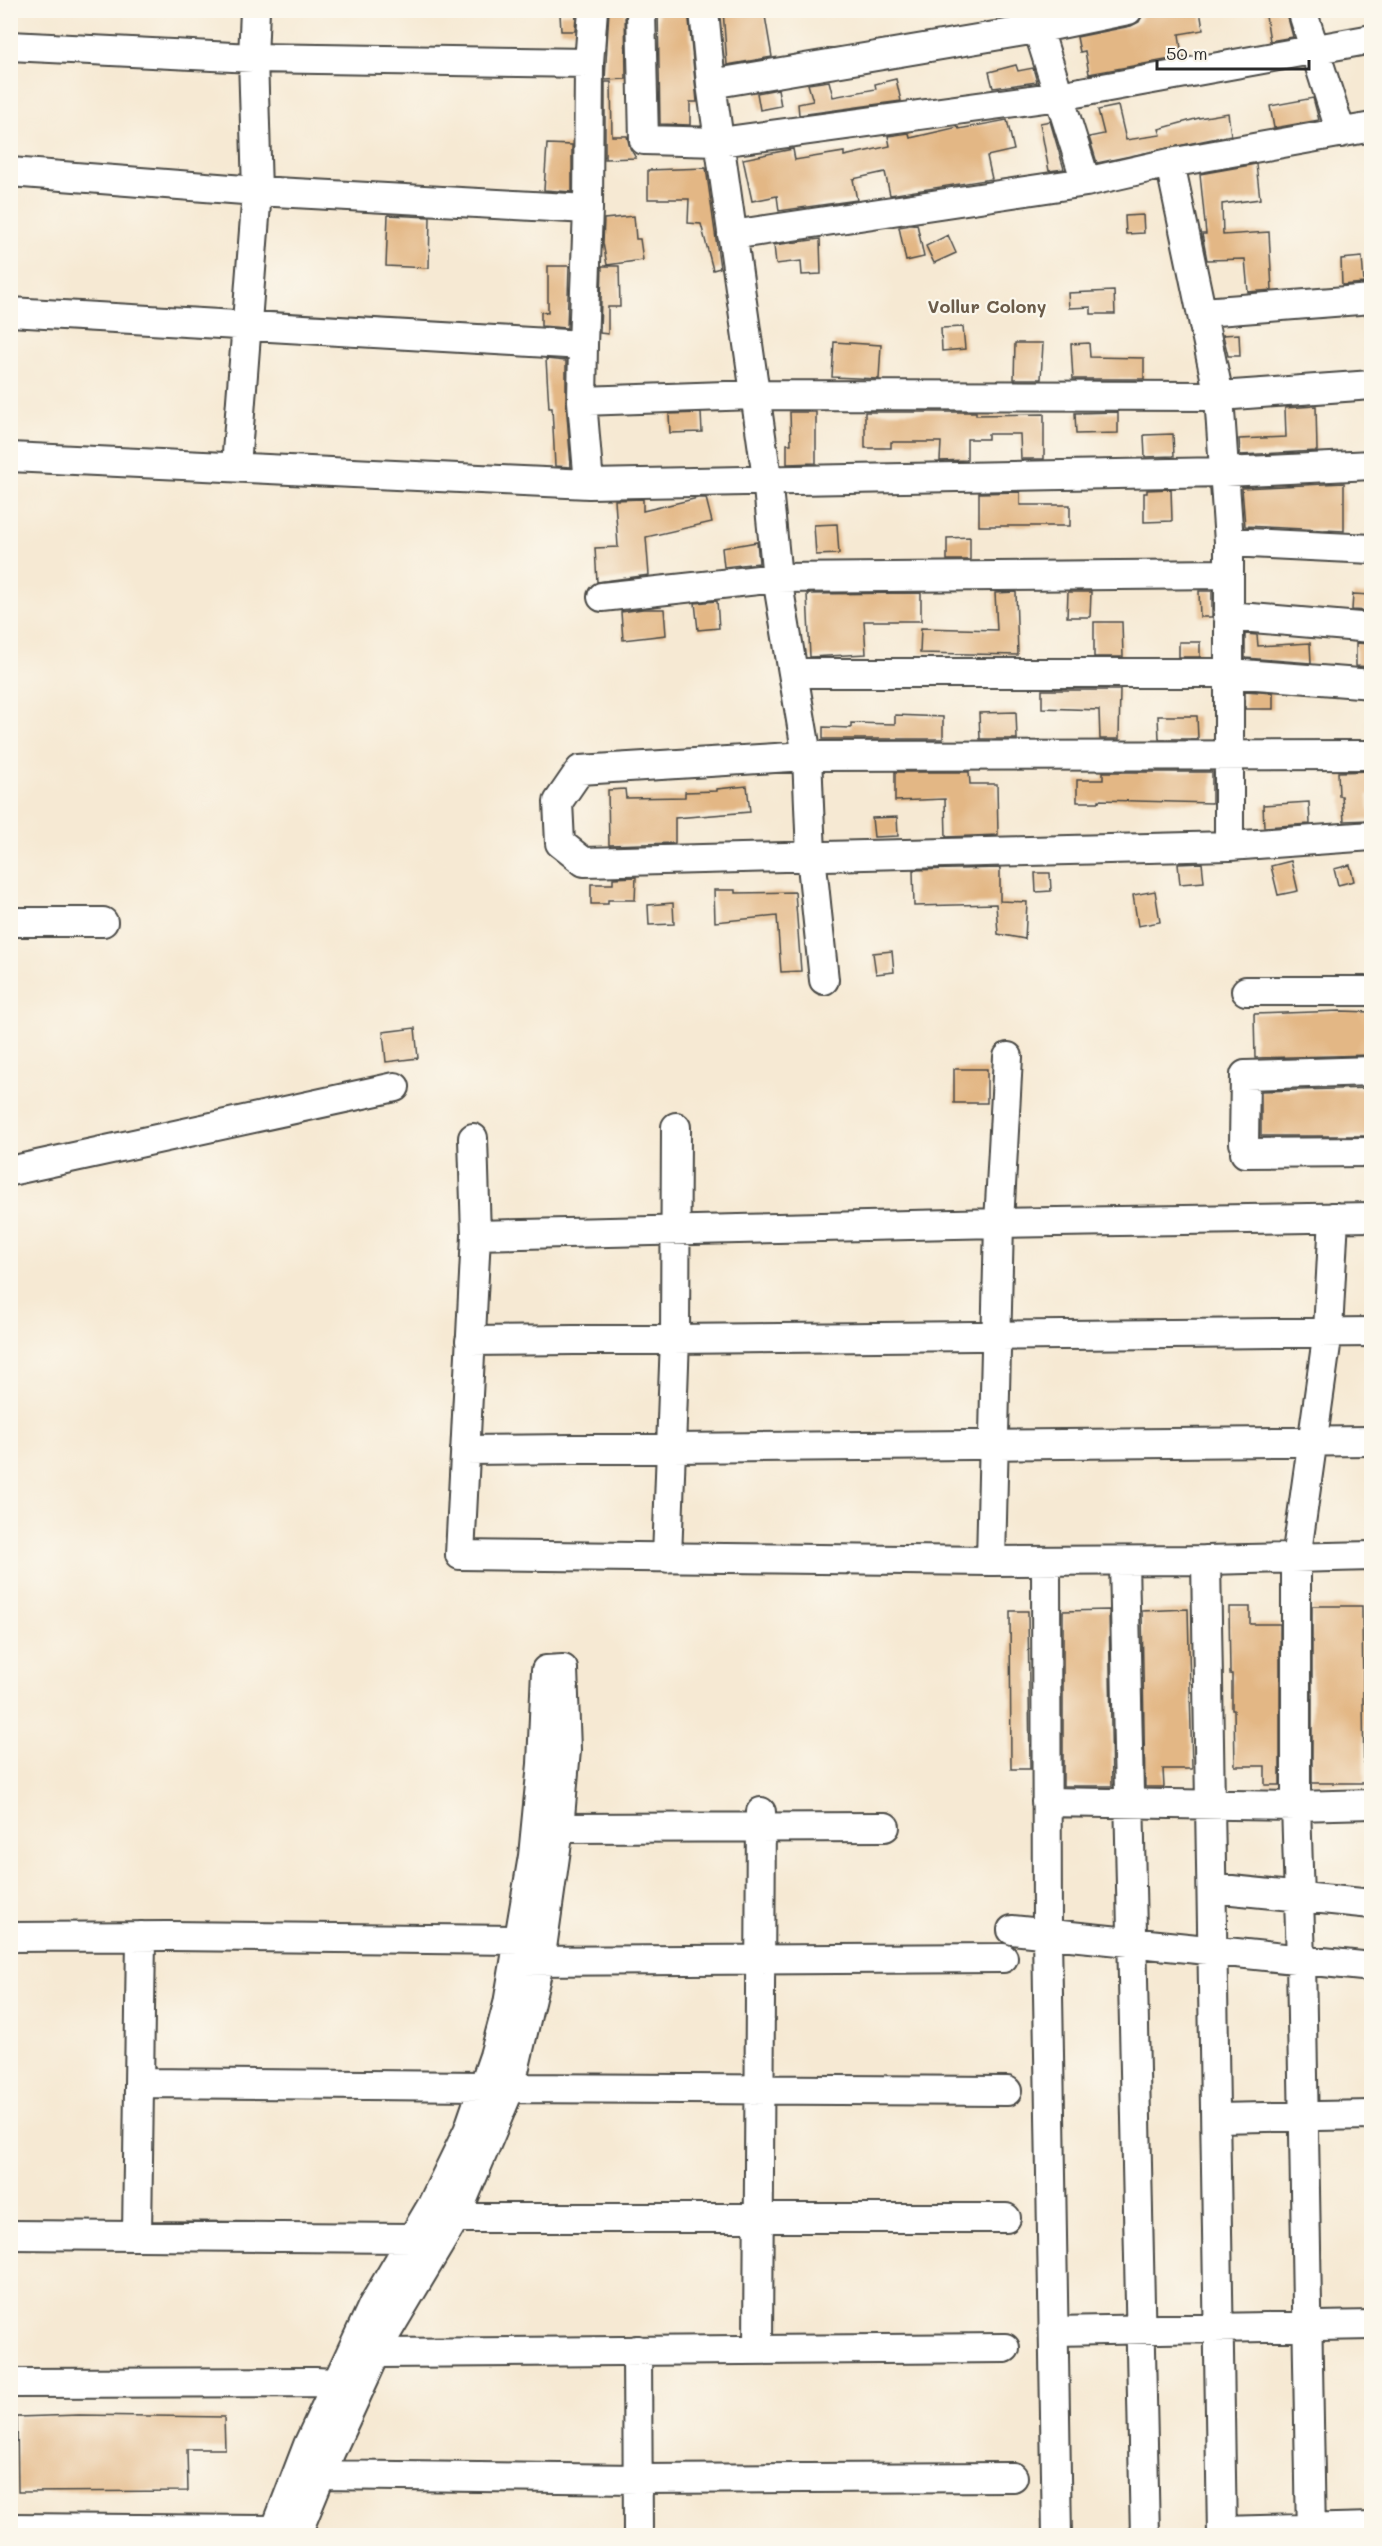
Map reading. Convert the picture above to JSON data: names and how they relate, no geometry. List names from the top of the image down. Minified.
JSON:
{"districts":["Vollur Colony"],"scale_bar":"50 m"}
